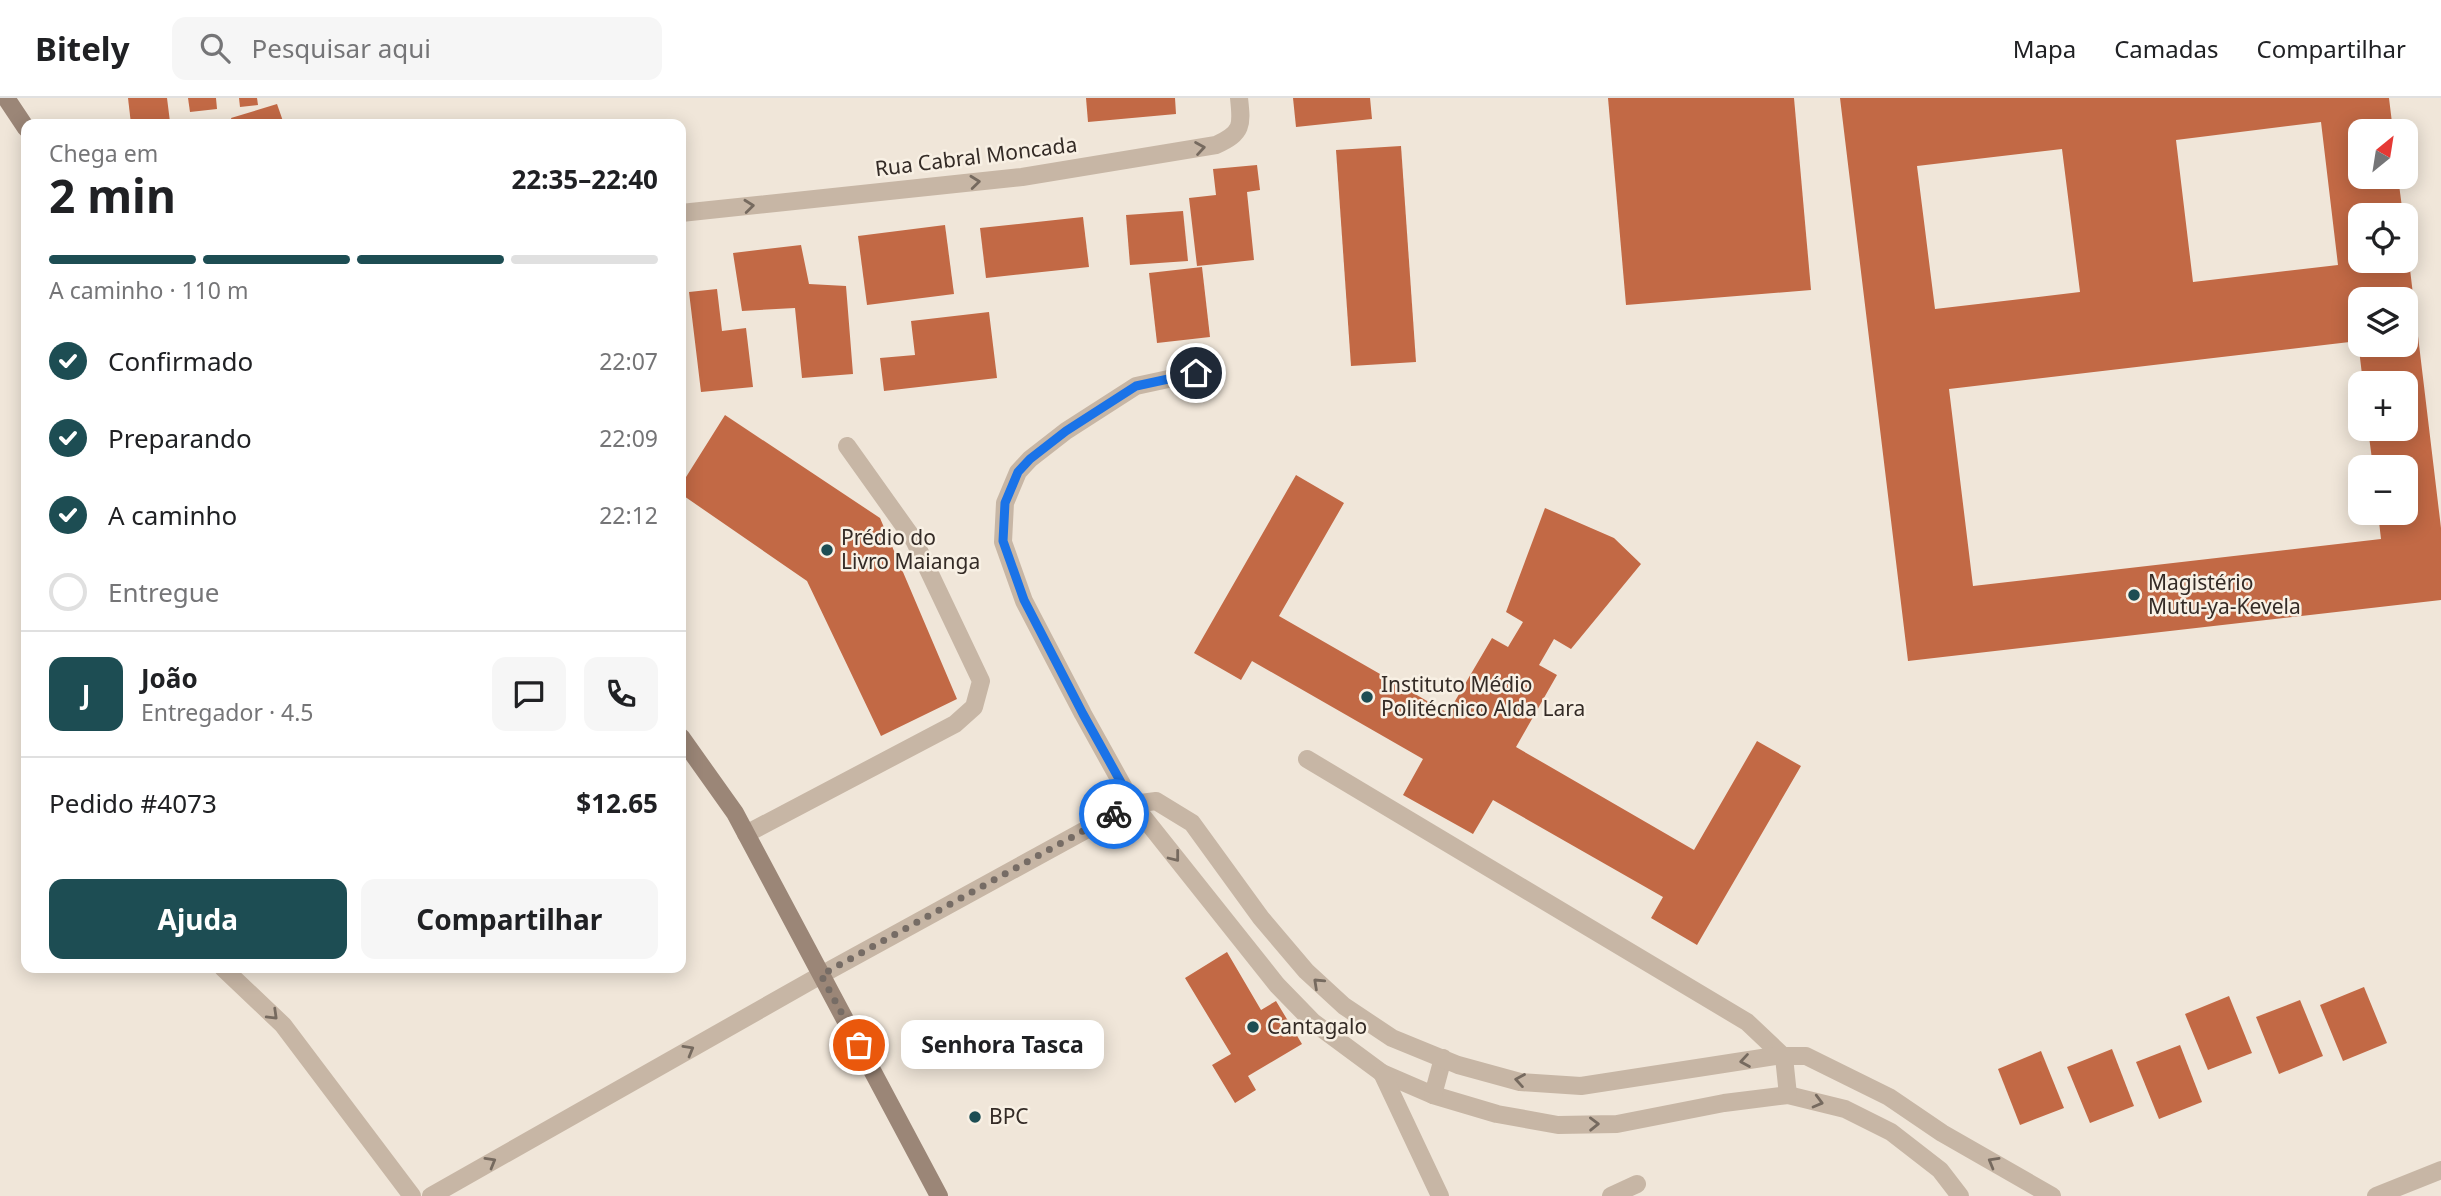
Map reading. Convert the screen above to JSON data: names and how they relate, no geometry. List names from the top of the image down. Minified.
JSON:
{"streets":{"street":["Rua Cabral Moncada"]},"one_way":["Rua Cabral Moncada"],"places":["Prédio do Livro Maianga","Magistério Mutu-ya-Kevela","Instituto Médio Politécnico Alda Lara","Cantagalo","Senhora Tasca","BPC"],"north":"top right","page":{"header":"Bitely","search":"Pesquisar aqui","nav":["Mapa","Camadas","Compartilhar"],"map_buttons":["+","−"],"heading":["2 min","Chega em","22:35–22:40"],"panel":["João","Entregador · 4.5","Pedido #4073","$12.65"],"bar":"A caminho · 110 m","list":[["Confirmado","22:07"],["Preparando","22:09"],["A caminho","22:12"],"Entregue"],"round":"J","buttons":["Ajuda","Compartilhar"],"bubble":"Senhora Tasca"}}
